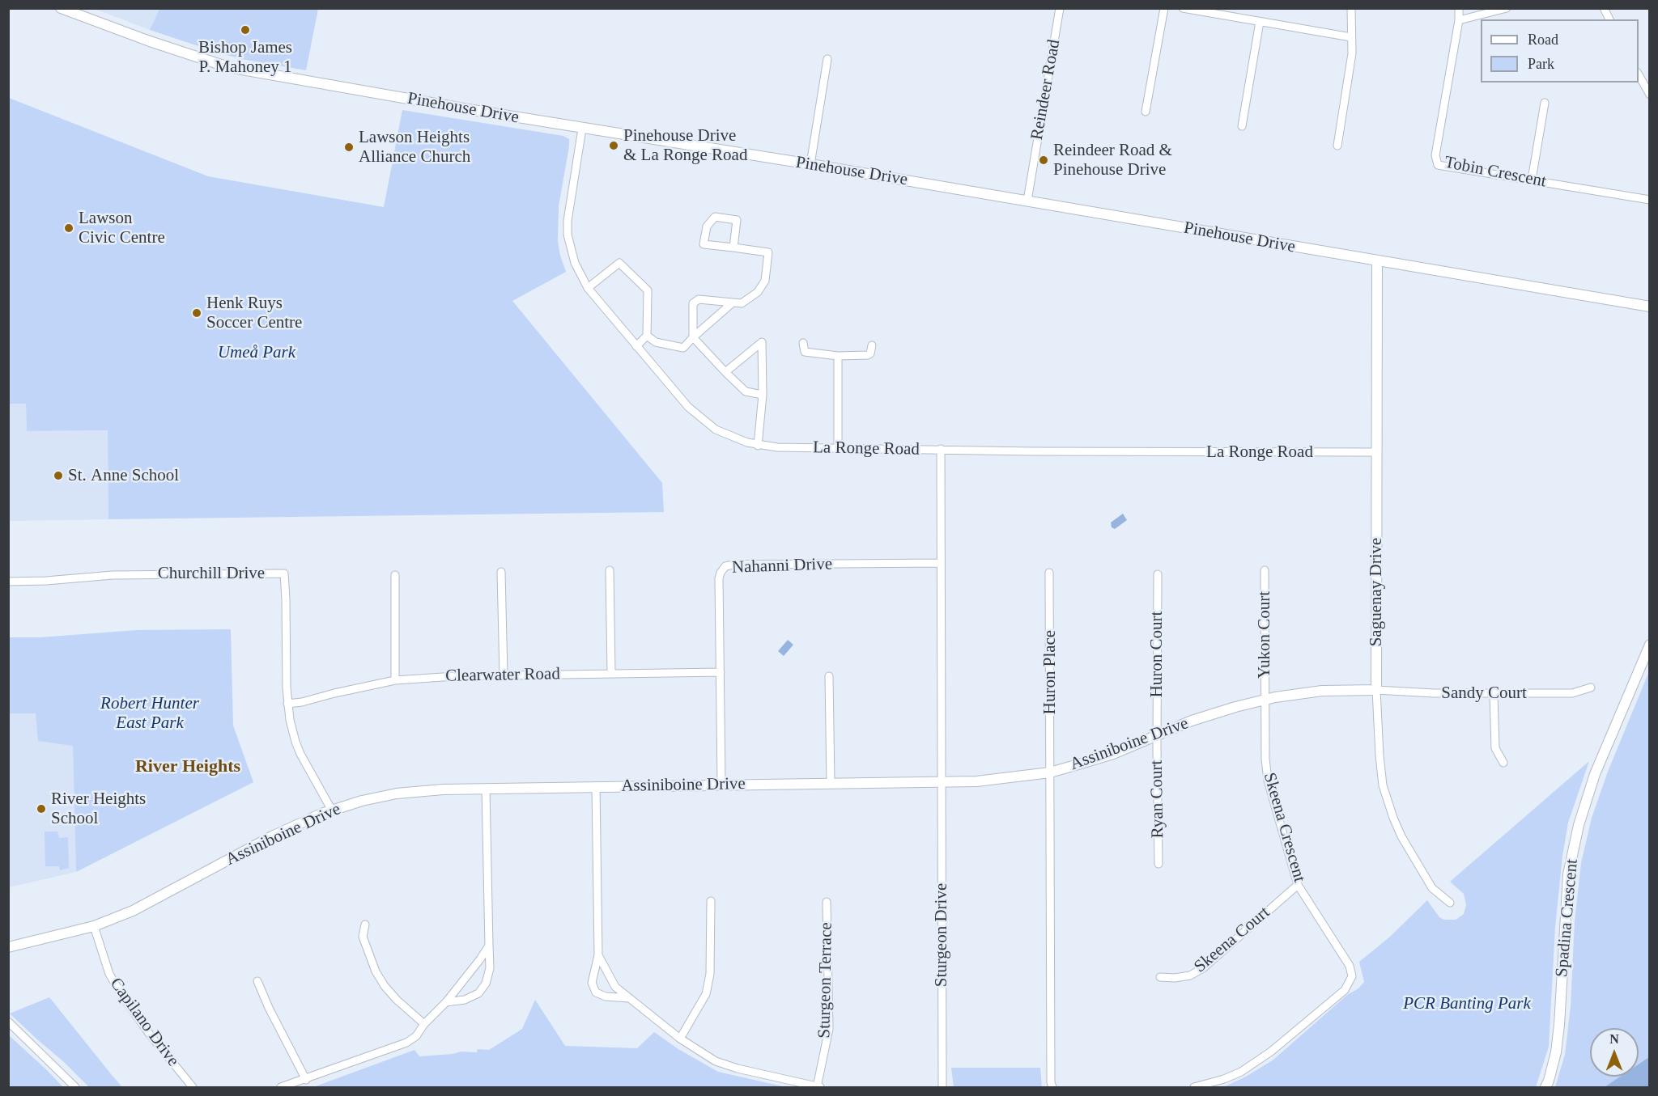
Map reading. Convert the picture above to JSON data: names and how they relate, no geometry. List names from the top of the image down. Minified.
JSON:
{"streets":{"street":["Reindeer Road","Pinehouse Drive","Tobin Crescent","La Ronge Road","Nahanni Drive","Churchill Drive","Saguenay Drive","Yukon Court","Huron Court","Huron Place","Clearwater Road","Sandy Court","Assiniboine Drive","Ryan Court","Skeena Crescent","Spadina Crescent","Sturgeon Drive","Skeena Court","Sturgeon Terrace","Capilano Drive"]},"crossings":[["Reindeer Road","Pinehouse Drive"],["Pinehouse Drive","La Ronge Road"],["Pinehouse Drive","Saguenay Drive"],["La Ronge Road","Saguenay Drive"],["Nahanni Drive","Clearwater Road"],["Nahanni Drive","Assiniboine Drive"],["Churchill Drive","Clearwater Road"],["Churchill Drive","Assiniboine Drive"],["Saguenay Drive","Sandy Court"],["Saguenay Drive","Assiniboine Drive"],["Yukon Court","Assiniboine Drive"],["Yukon Court","Skeena Crescent"],["Huron Court","Assiniboine Drive"],["Huron Court","Ryan Court"],["Huron Place","Assiniboine Drive"],["Sandy Court","Assiniboine Drive"],["Assiniboine Drive","Ryan Court"],["Assiniboine Drive","Skeena Crescent"],["Assiniboine Drive","Sturgeon Drive"],["Assiniboine Drive","Capilano Drive"],["Skeena Crescent","Skeena Court"]],"districts":["River Heights"],"parks":["Umeå Park","Robert Hunter East Park","PCR Banting Park"],"places":["Bishop James P. Mahoney 1","Pinehouse Drive & La Ronge Road","Lawson Heights Alliance Church","Reindeer Road & Pinehouse Drive","Lawson Civic Centre","Henk Ruys Soccer Centre","St. Anne School","River Heights School"],"legend":["Road","Park"],"north":"top"}
